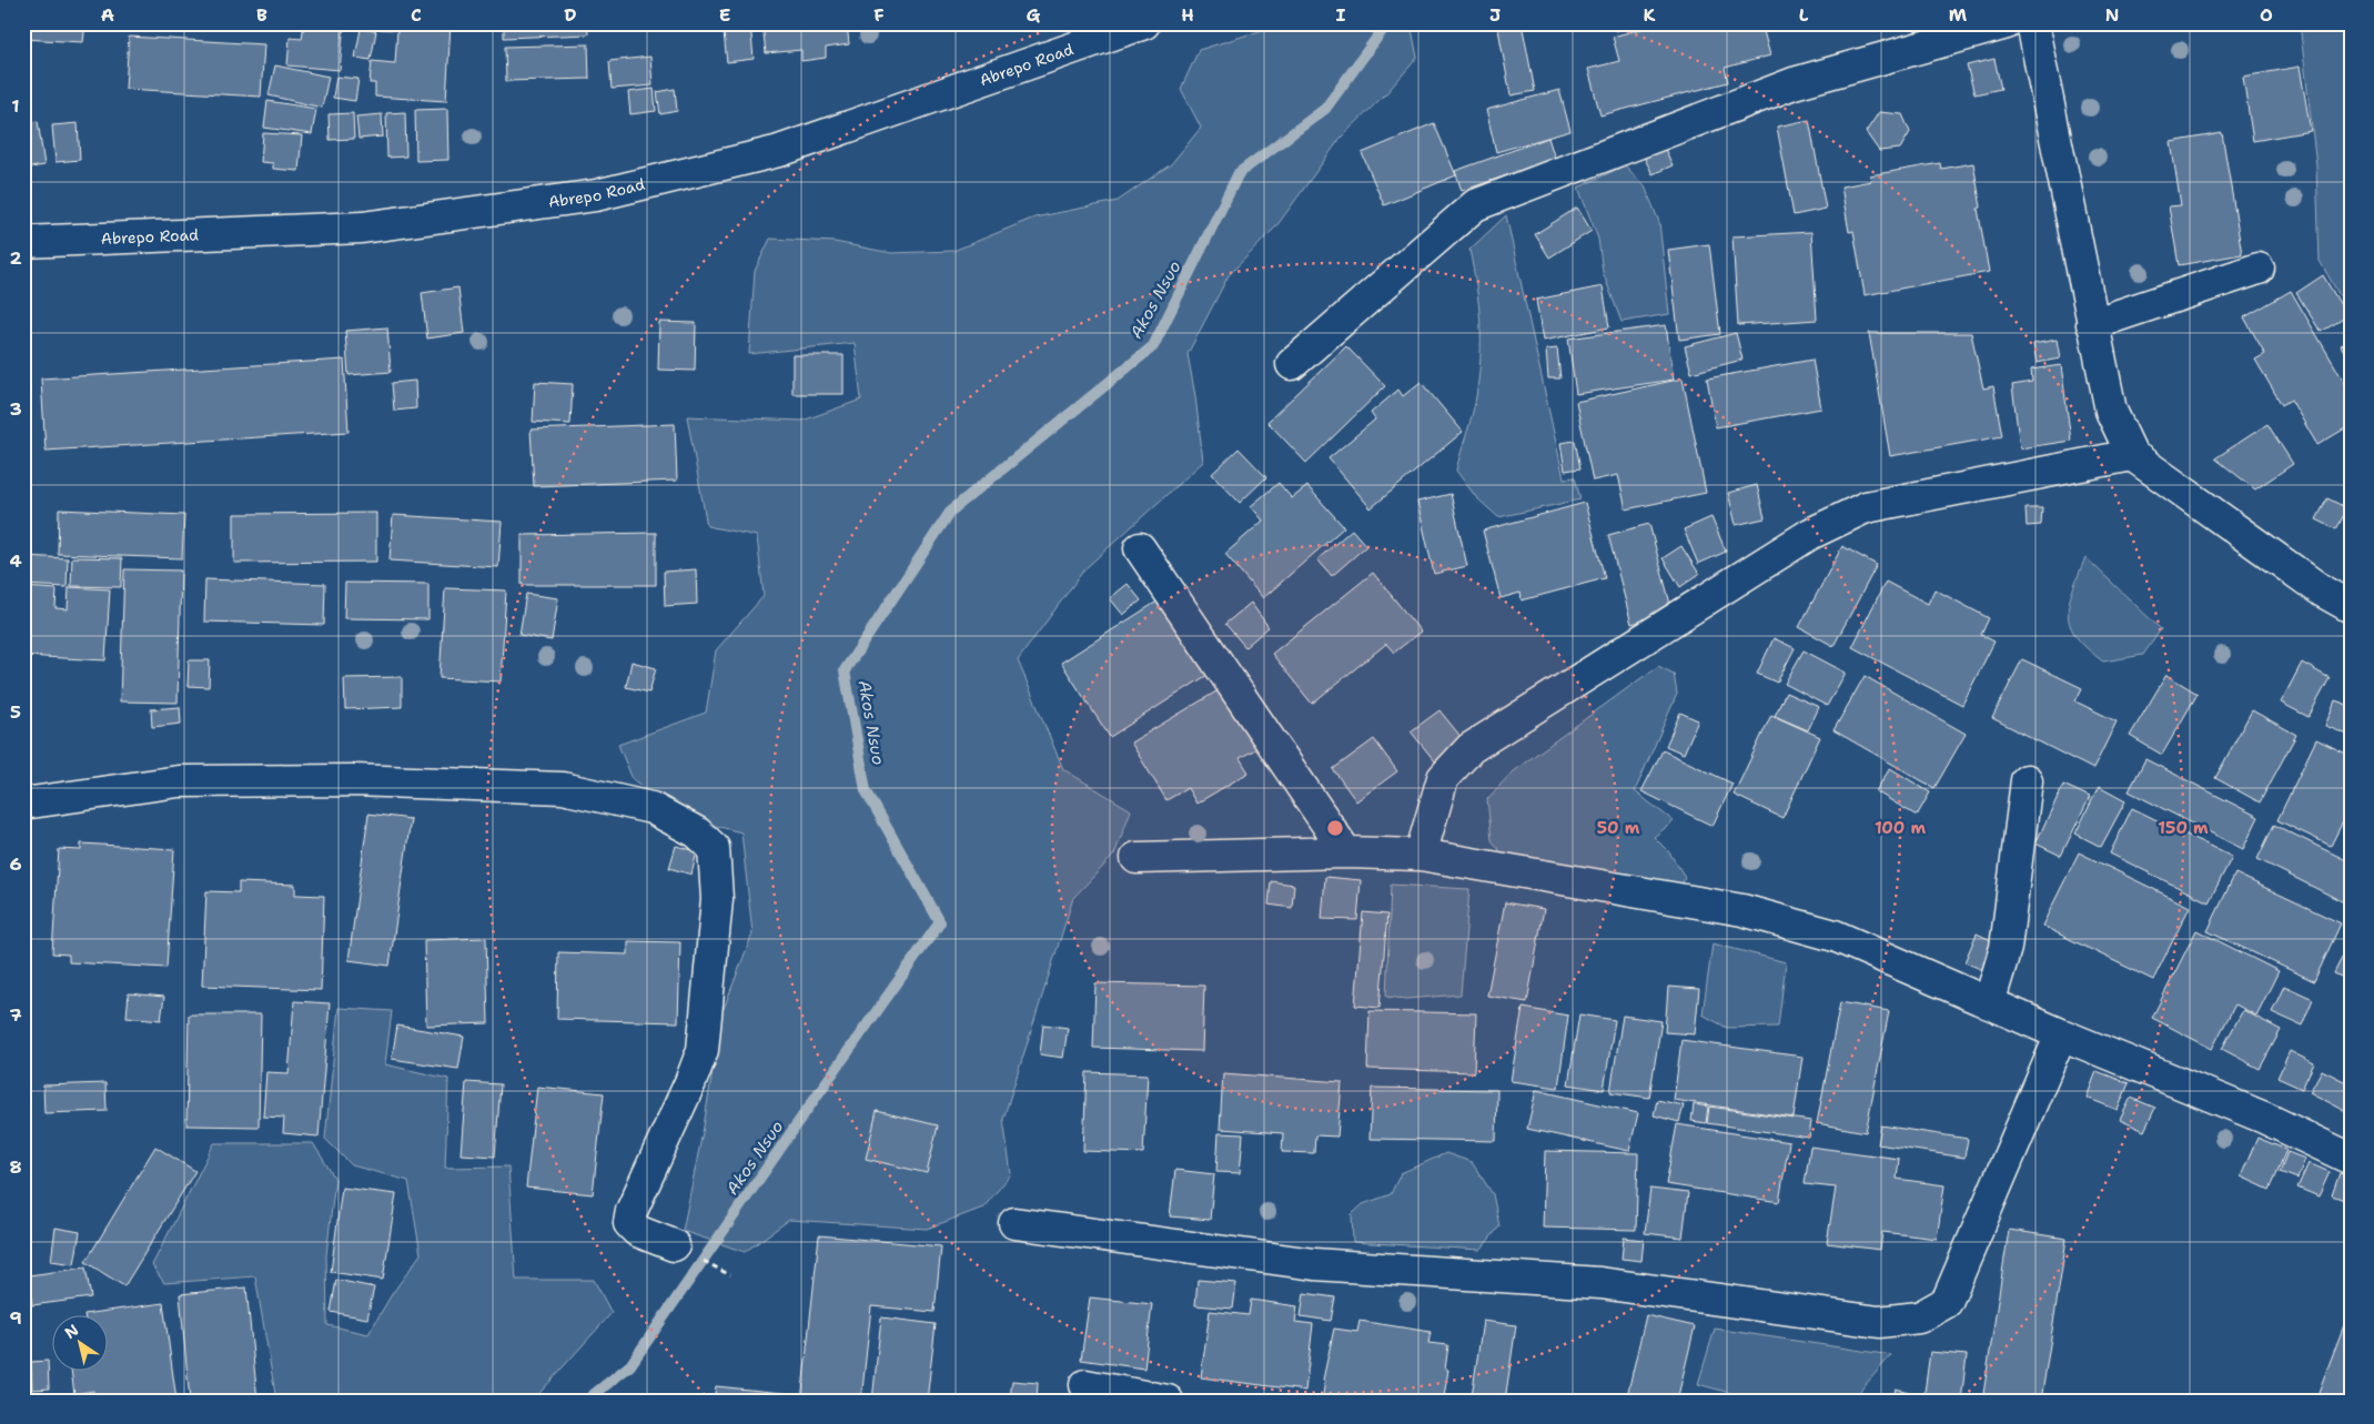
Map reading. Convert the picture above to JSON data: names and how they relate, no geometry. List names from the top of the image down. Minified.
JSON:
{"streets":{"street":["Abrepo Road"]},"water":["Akos Nsuo"],"north":"top left","grid":{"columns":["A","B","C","D","E","F","G","H","I","J","K","L","M","N","O"],"rows":["1","2","3","4","5","6","7","8","9"]},"rings":["50 m","100 m","150 m"]}
